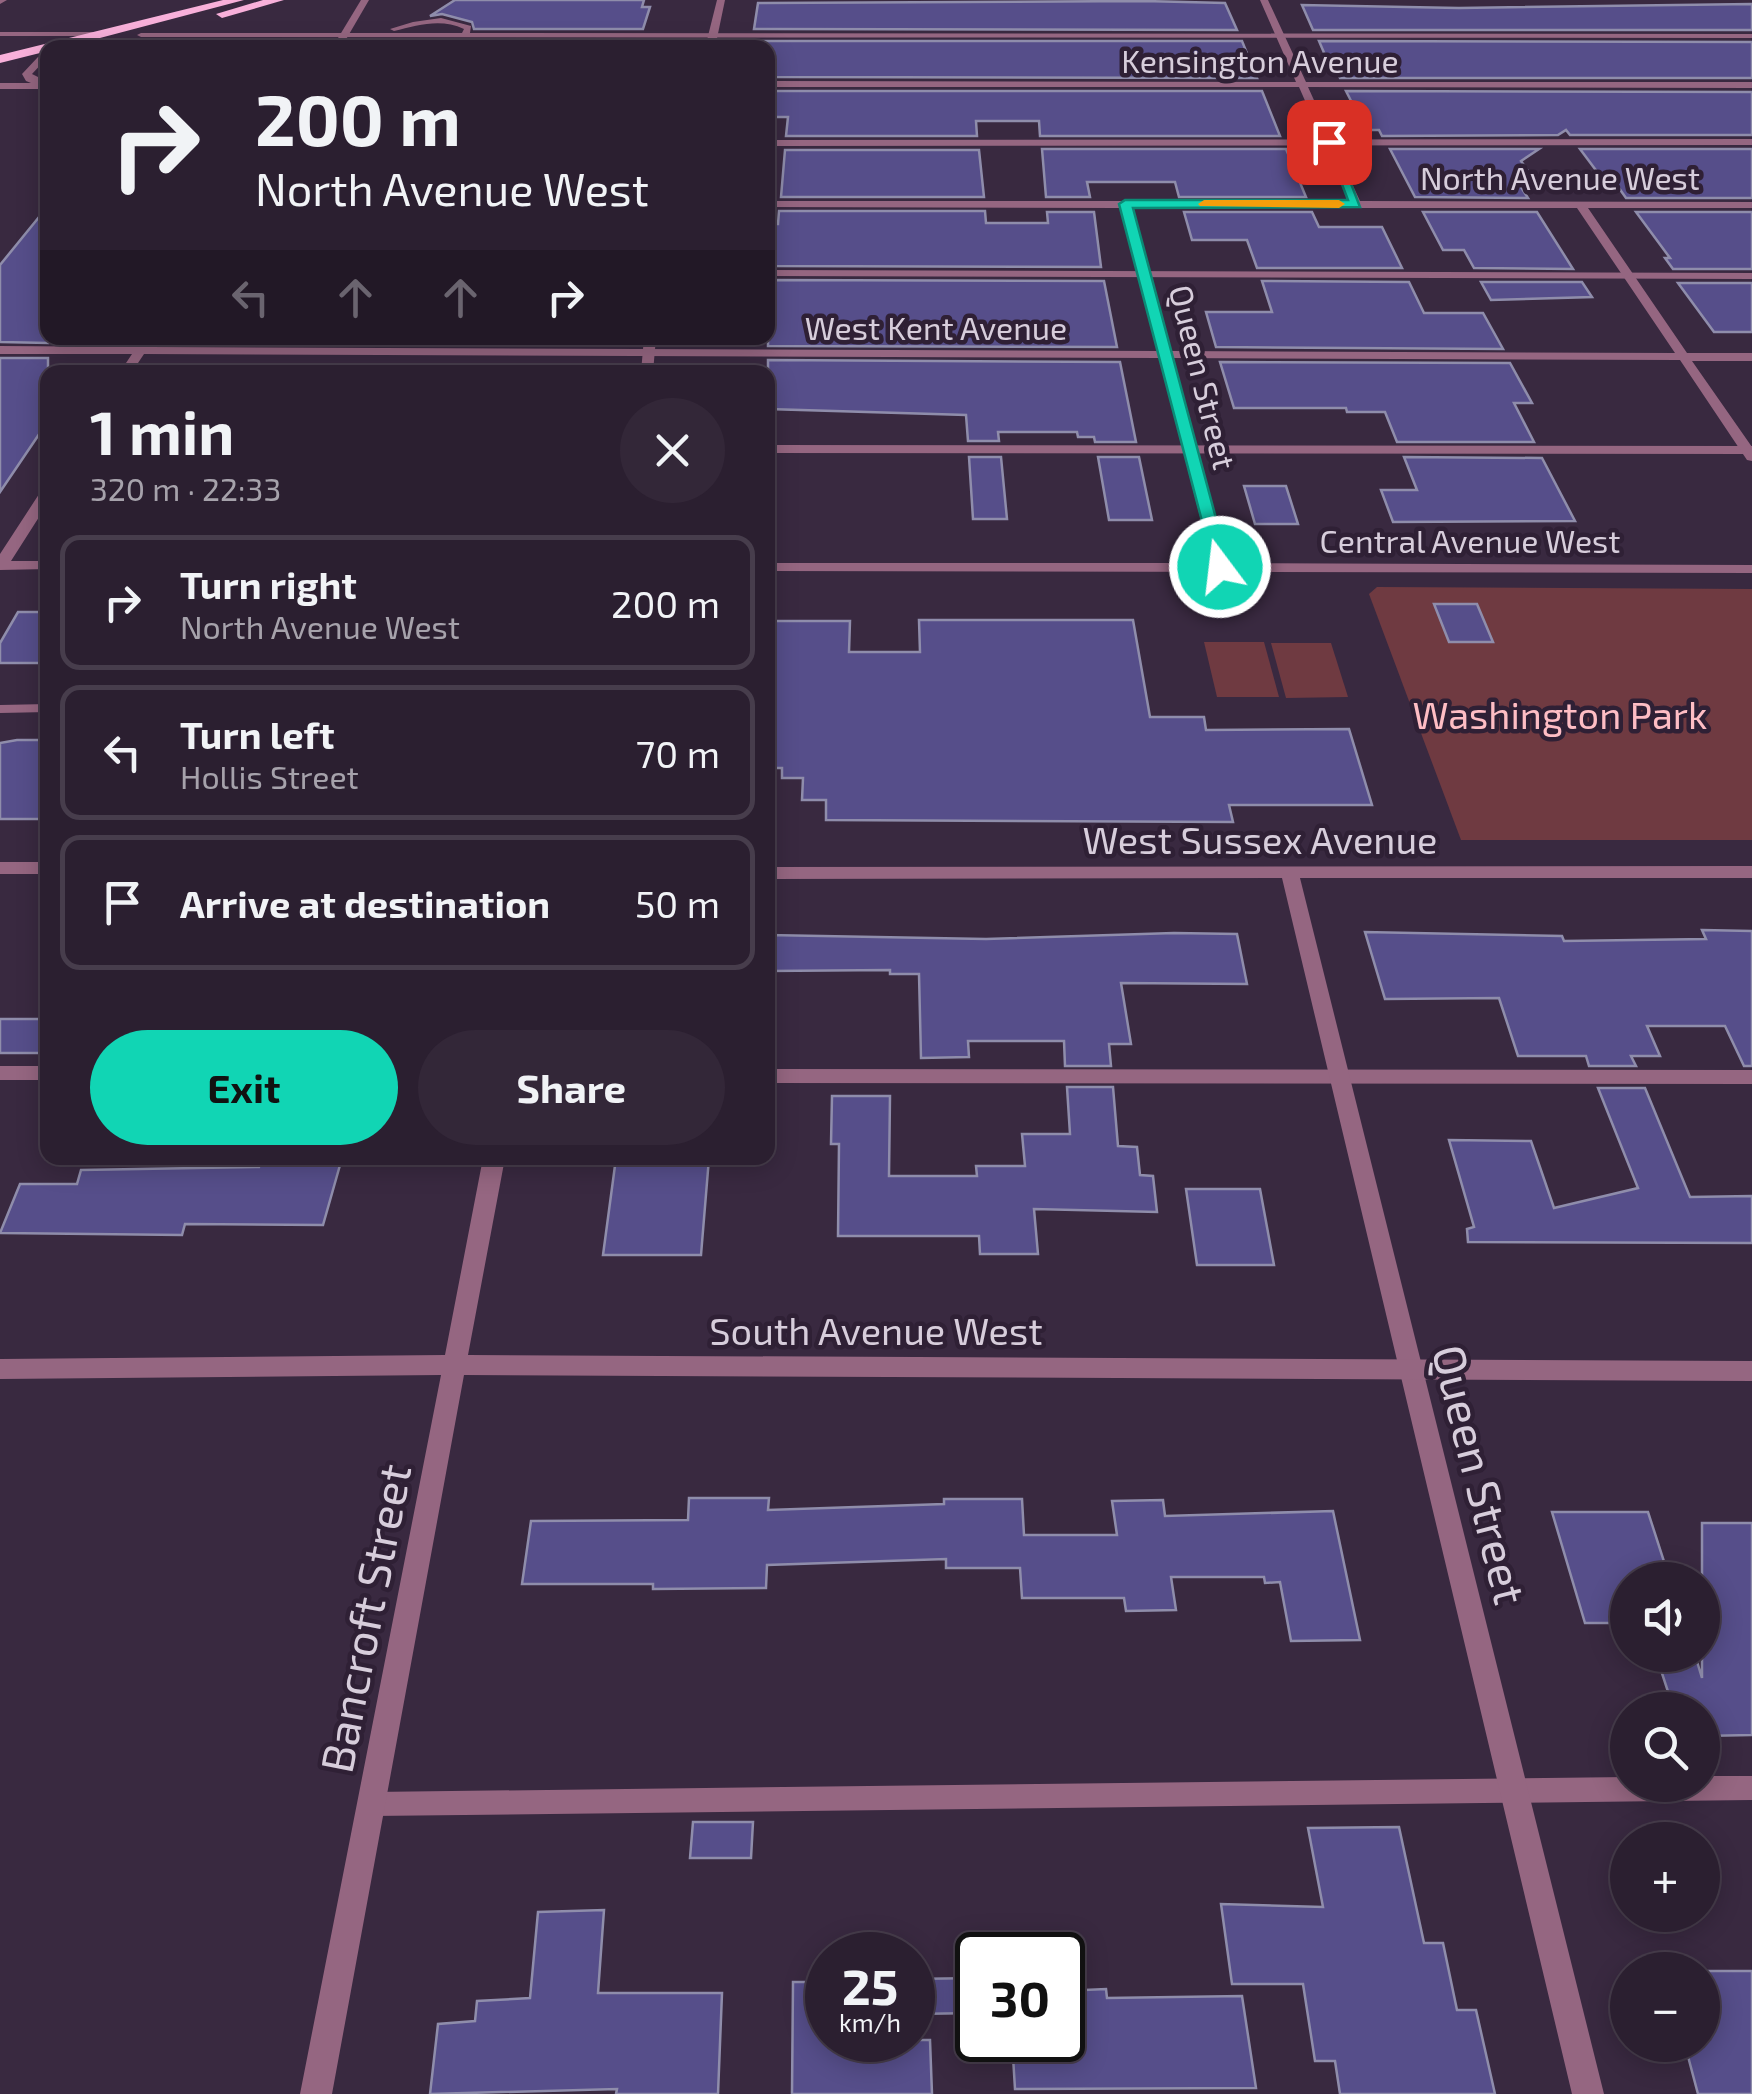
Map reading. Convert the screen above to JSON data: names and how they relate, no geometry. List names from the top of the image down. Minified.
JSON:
{"streets":{"street":["Kensington Avenue","North Avenue West","West Kent Avenue","Queen Street","Central Avenue West","West Sussex Avenue","South Avenue West","Bancroft Street"]},"crossings":[["North Avenue West","Queen Street"],["West Kent Avenue","Queen Street"],["Queen Street","Central Avenue West"],["Queen Street","West Sussex Avenue"],["Queen Street","South Avenue West"],["South Avenue West","Bancroft Street"]],"parks":["Washington Park"],"page":{"turn":["200 m","North Avenue West"],"heading":["1 min","320 m · 22:33"],"list":[{"name":"Turn right","note":"North Avenue West","value":"200 m"},{"name":"Turn left","note":"Hollis Street","value":"70 m"},{"name":"Arrive at destination","value":"50 m"}],"buttons":["Exit","Share"],"map_buttons":["+","−"],"speed":"25 km/h","limit":"30"}}
